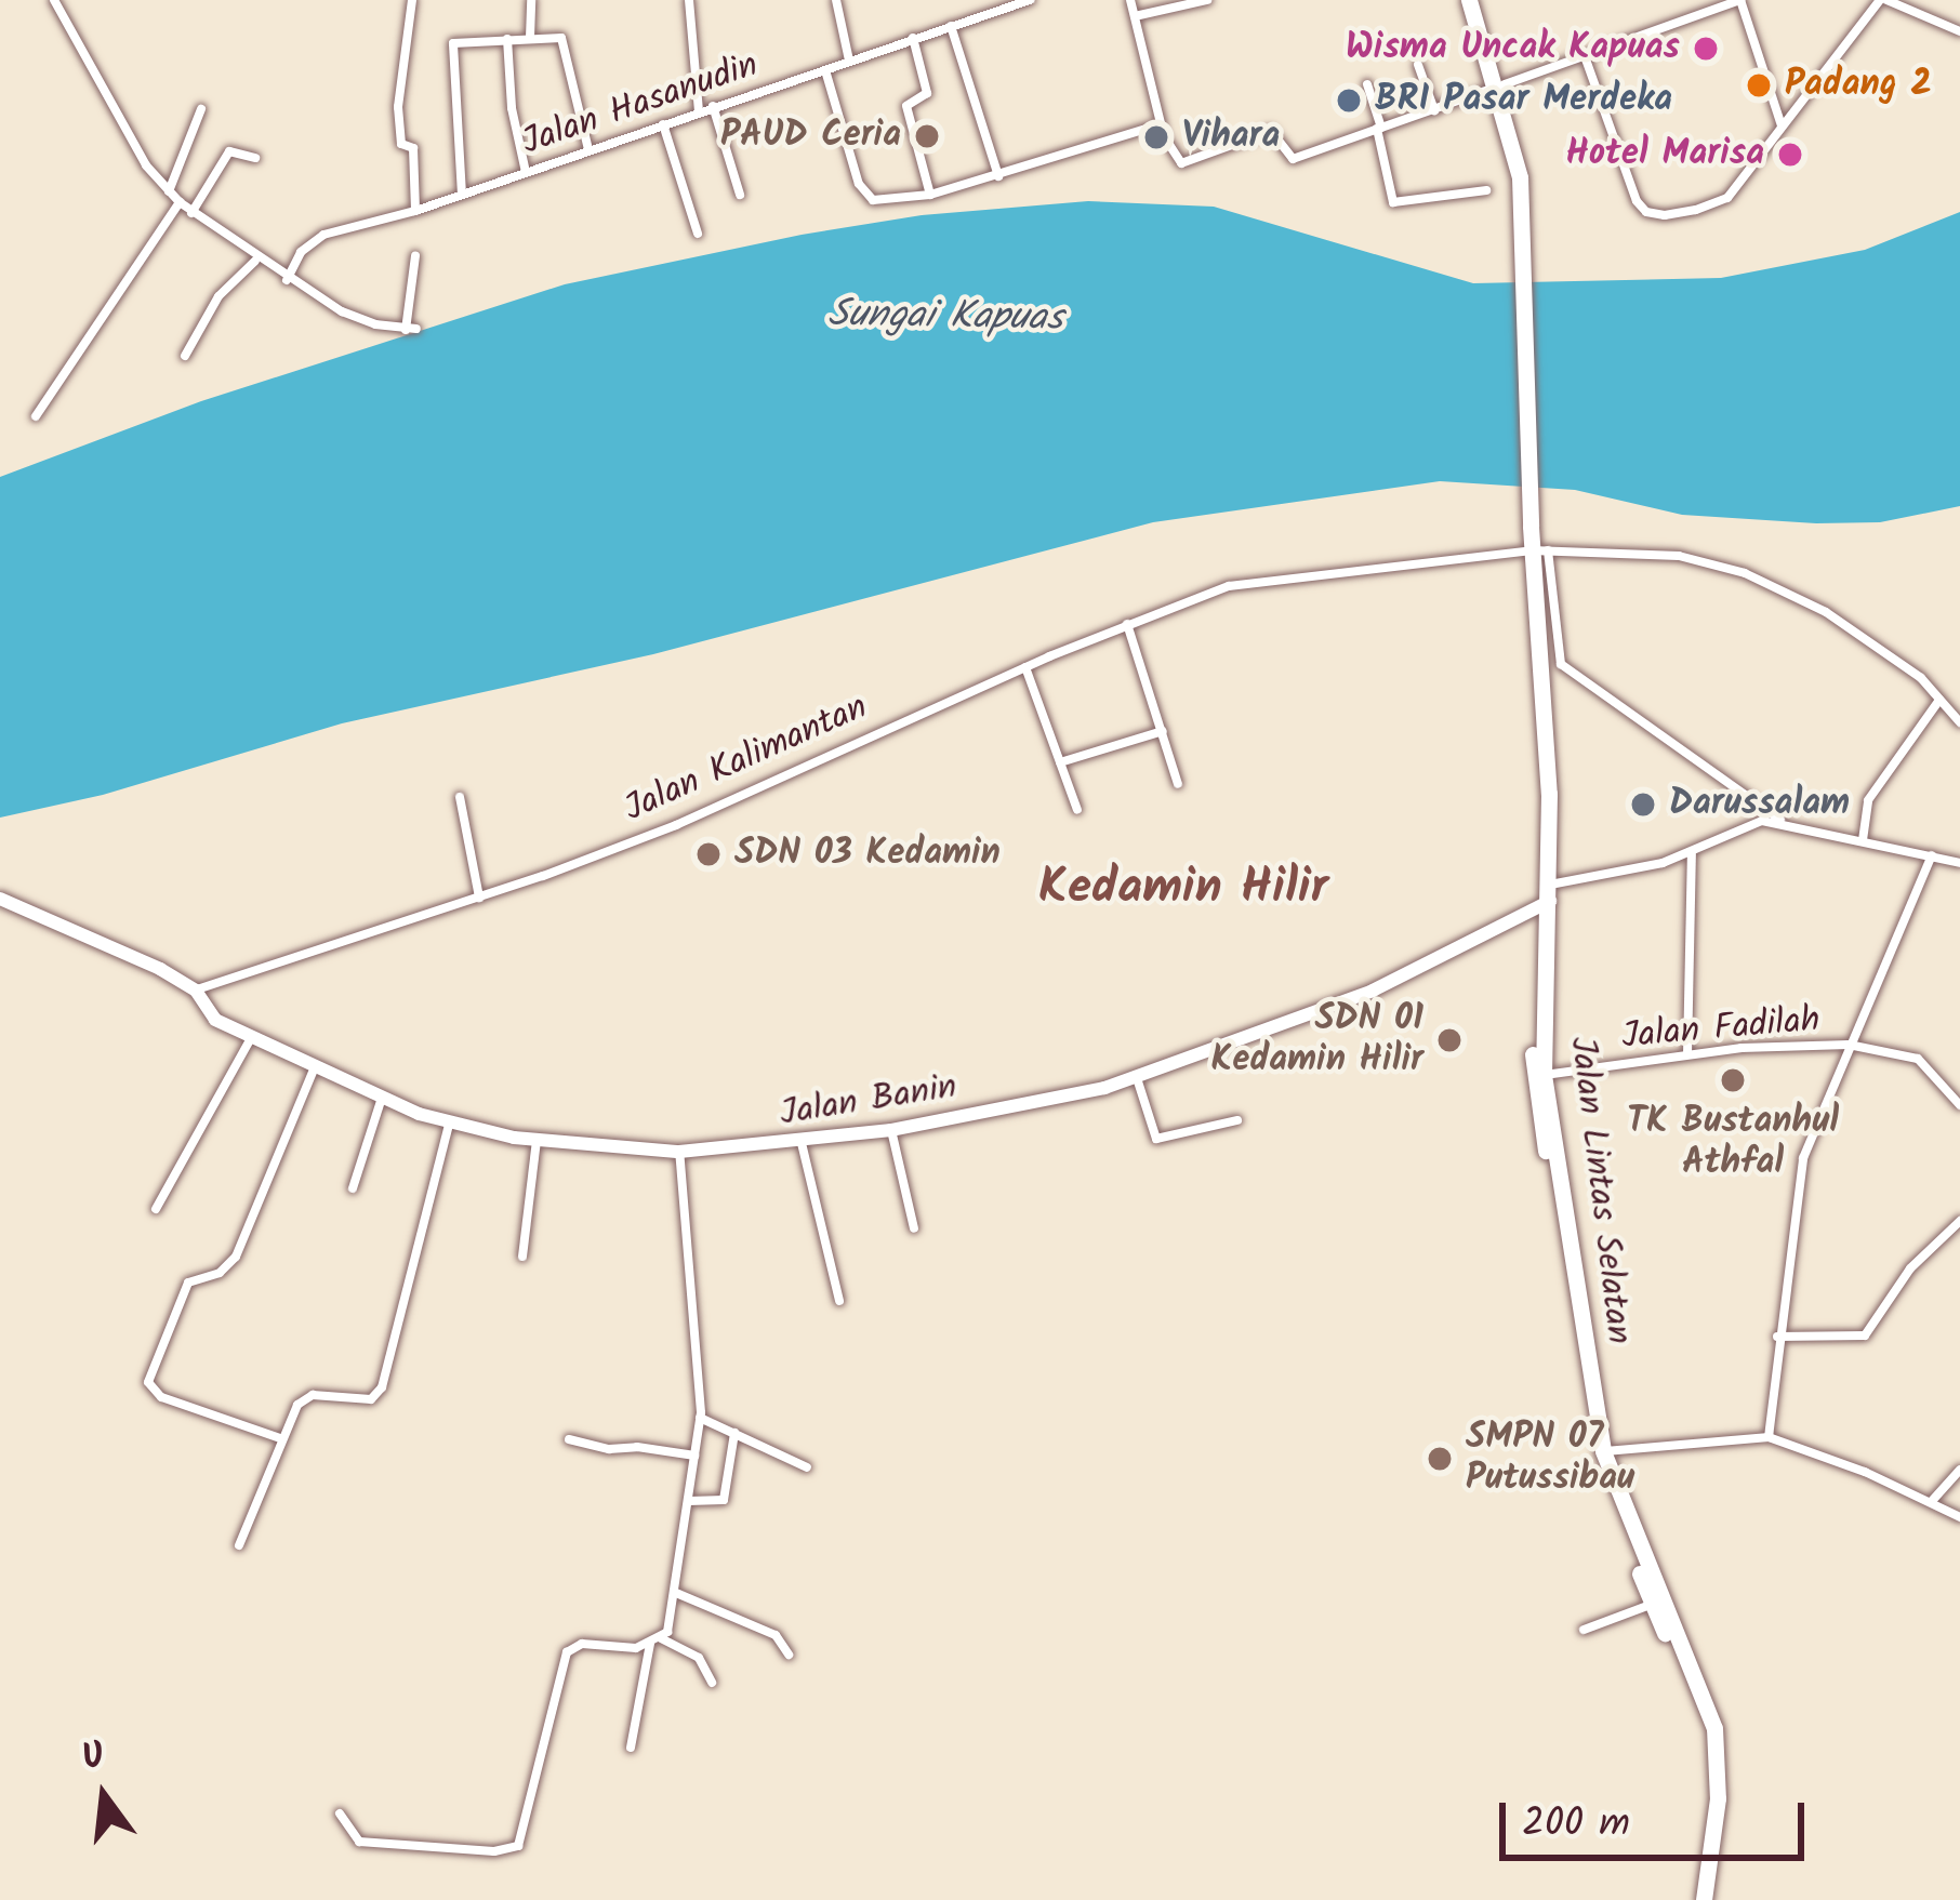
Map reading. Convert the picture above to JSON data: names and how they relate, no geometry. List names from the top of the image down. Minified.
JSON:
{"streets":{"highway":["Jalan Lintas Selatan"],"street":["Jalan Hasanudin","Jalan Kalimantan","Jalan Fadilah","Jalan Banin"]},"crossings":[["Jalan Kalimantan","Jalan Banin"],["Jalan Kalimantan","Jalan Lintas Selatan"],["Jalan Fadilah","Jalan Lintas Selatan"],["Jalan Banin","Jalan Lintas Selatan"]],"districts":["Kedamin Hilir"],"water":["Sungai Kapuas"],"places":["Wisma Uncak Kapuas","Padang 2","BRI Pasar Merdeka","PAUD Ceria","Vihara","Hotel Marisa","Darussalam","SDN 03 Kedamin","SDN 01 Kedamin Hilir","TK Bustanhul Athfal","SMPN 07 Putussibau"],"scale_bar":"200 m","north":"top"}
